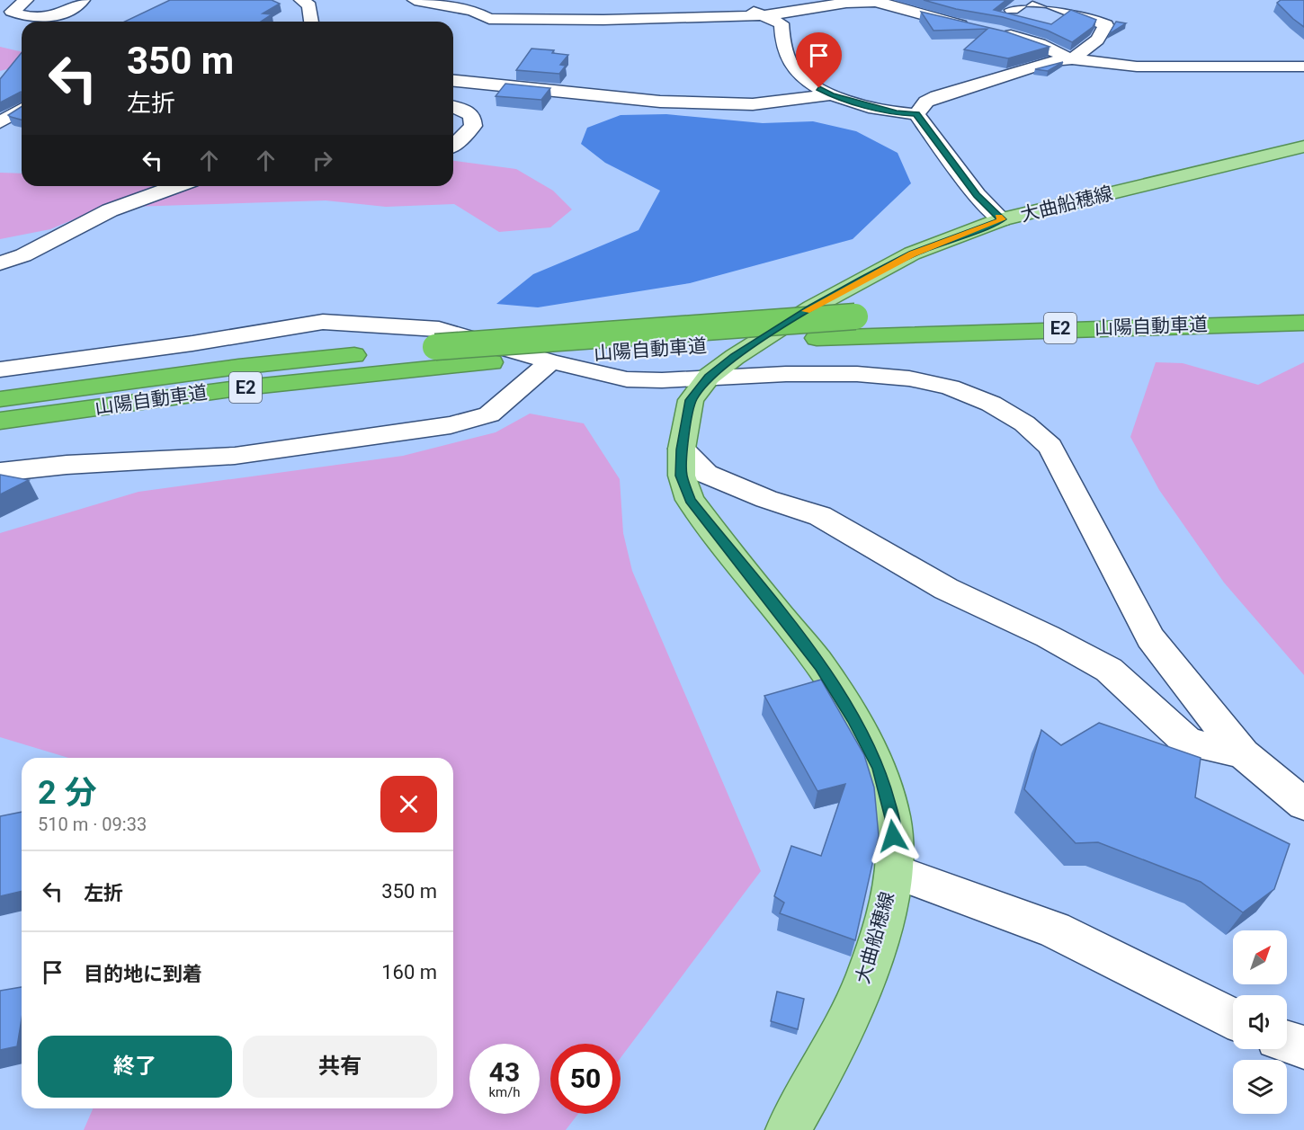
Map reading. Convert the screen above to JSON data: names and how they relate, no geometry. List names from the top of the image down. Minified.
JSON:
{"streets":{"highway":["山陽自動車道","E2"],"main road":["大曲船穂線"]},"north":"top right","page":{"turn":["350 m","左折"],"heading":["2 分","510 m · 09:33"],"list":[{"name":"左折","value":"350 m"},{"name":"目的地に到着","value":"160 m"}],"buttons":["終了","共有"],"speed":"43 km/h","limit":"50"}}
